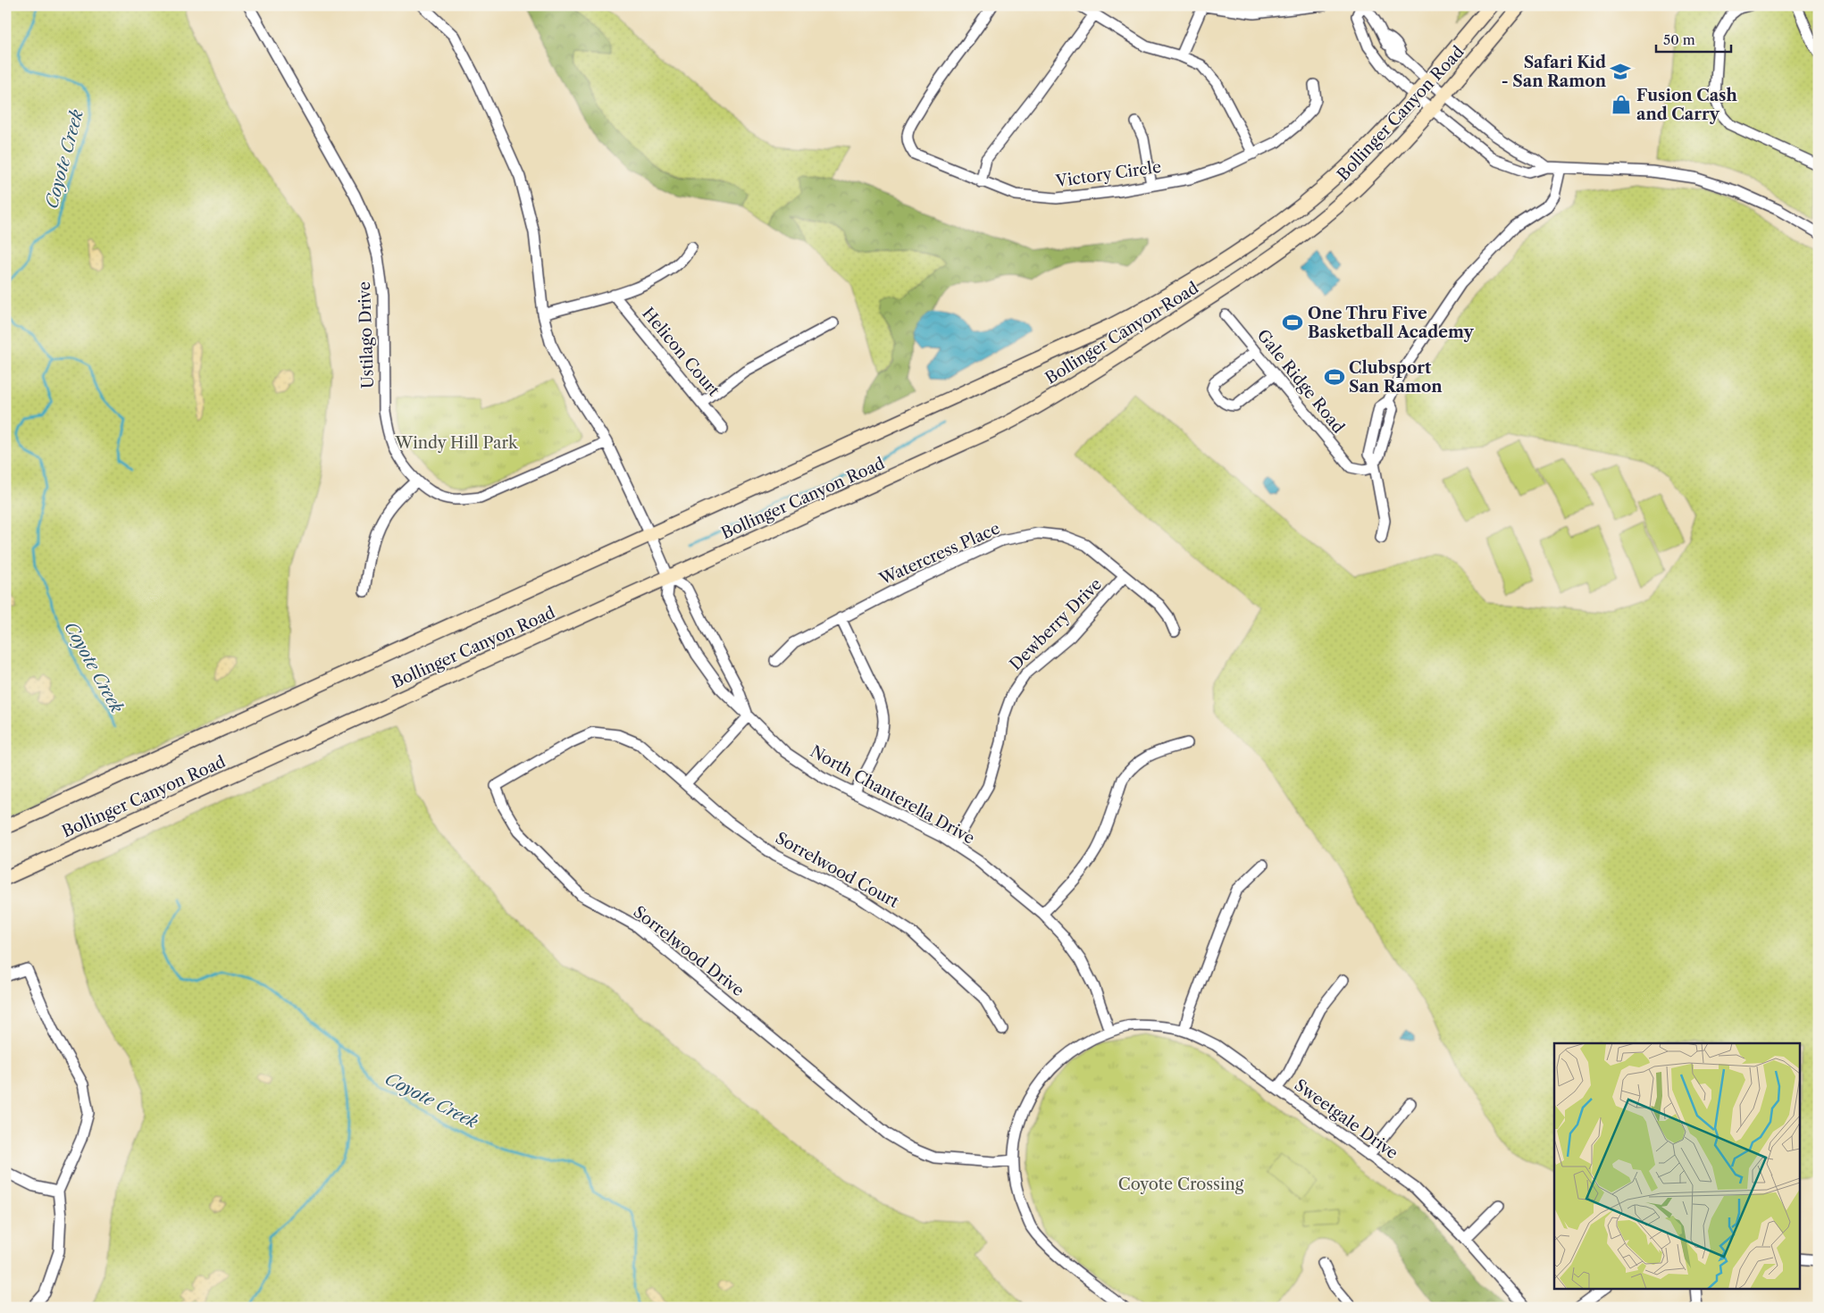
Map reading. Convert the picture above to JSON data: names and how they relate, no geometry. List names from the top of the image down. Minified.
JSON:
{"streets":{"main road":["Bollinger Canyon Road"],"street":["Victory Circle","Ustilago Drive","Helicon Court","Gale Ridge Road","Watercress Place","Dewberry Drive","North Chanterella Drive","Sorrelwood Court","Sorrelwood Drive","Sweetgale Drive"]},"crossings":[["Bollinger Canyon Road","North Chanterella Drive"],["Ustilago Drive","North Chanterella Drive"],["Watercress Place","Dewberry Drive"],["Dewberry Drive","North Chanterella Drive"],["North Chanterella Drive","Sweetgale Drive"],["Sorrelwood Court","Sorrelwood Drive"],["Sorrelwood Drive","Sweetgale Drive"]],"water":["Coyote Creek"],"parks":["Windy Hill Park","Coyote Crossing"],"places":{"school or university":["Safari Kid - San Ramon"],"shop":["Fusion Cash and Carry"],"sports":["One Thru Five Basketball Academy","Clubsport San Ramon"]},"scale_bar":"50 m"}
